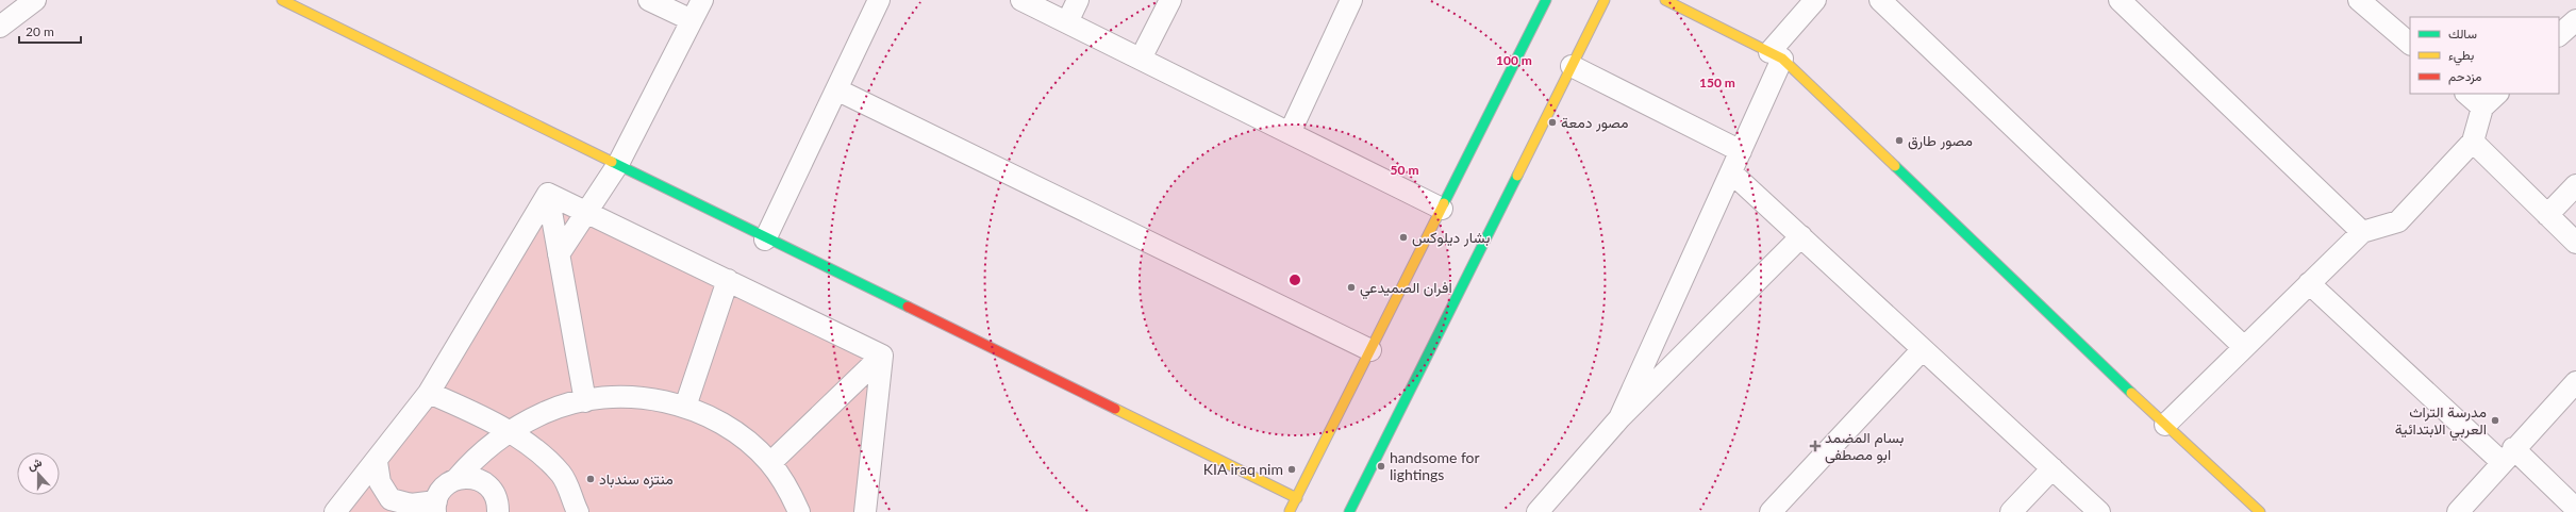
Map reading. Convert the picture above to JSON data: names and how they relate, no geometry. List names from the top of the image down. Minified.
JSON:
{"places":{"other":["مصور دمعة","مصور طارق","بشار ديلوكس","افران الصميدعي","مدرسة التراث العربي الابتدائية","handsome for lightings","KIA iraq nim","منتزه سندباد"],"health":["بسام المضمد ابو مصطفى"]},"legend":["سالك","بطيء","مزدحم"],"scale_bar":"20 m","north":"top","rings":["100 m","150 m","50 m"]}
